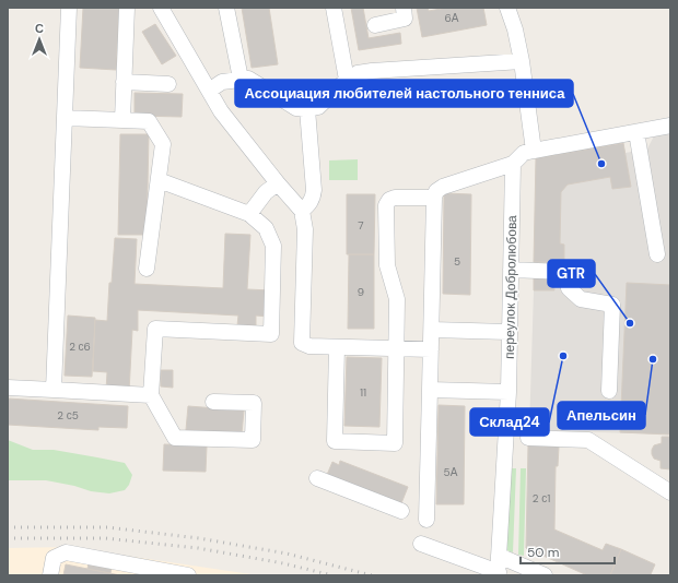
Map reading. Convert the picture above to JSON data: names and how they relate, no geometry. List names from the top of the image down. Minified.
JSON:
{"streets":{"street":["переулок Добролюбова"]},"places":["Ассоциация любителей настольного тенниса","GTR","Склад24","Апельсин"],"house_numbers":["6А","7","5","9","2 с6","11","2 с5","5А","2 с1"],"scale_bar":"50 m","north":"top"}
